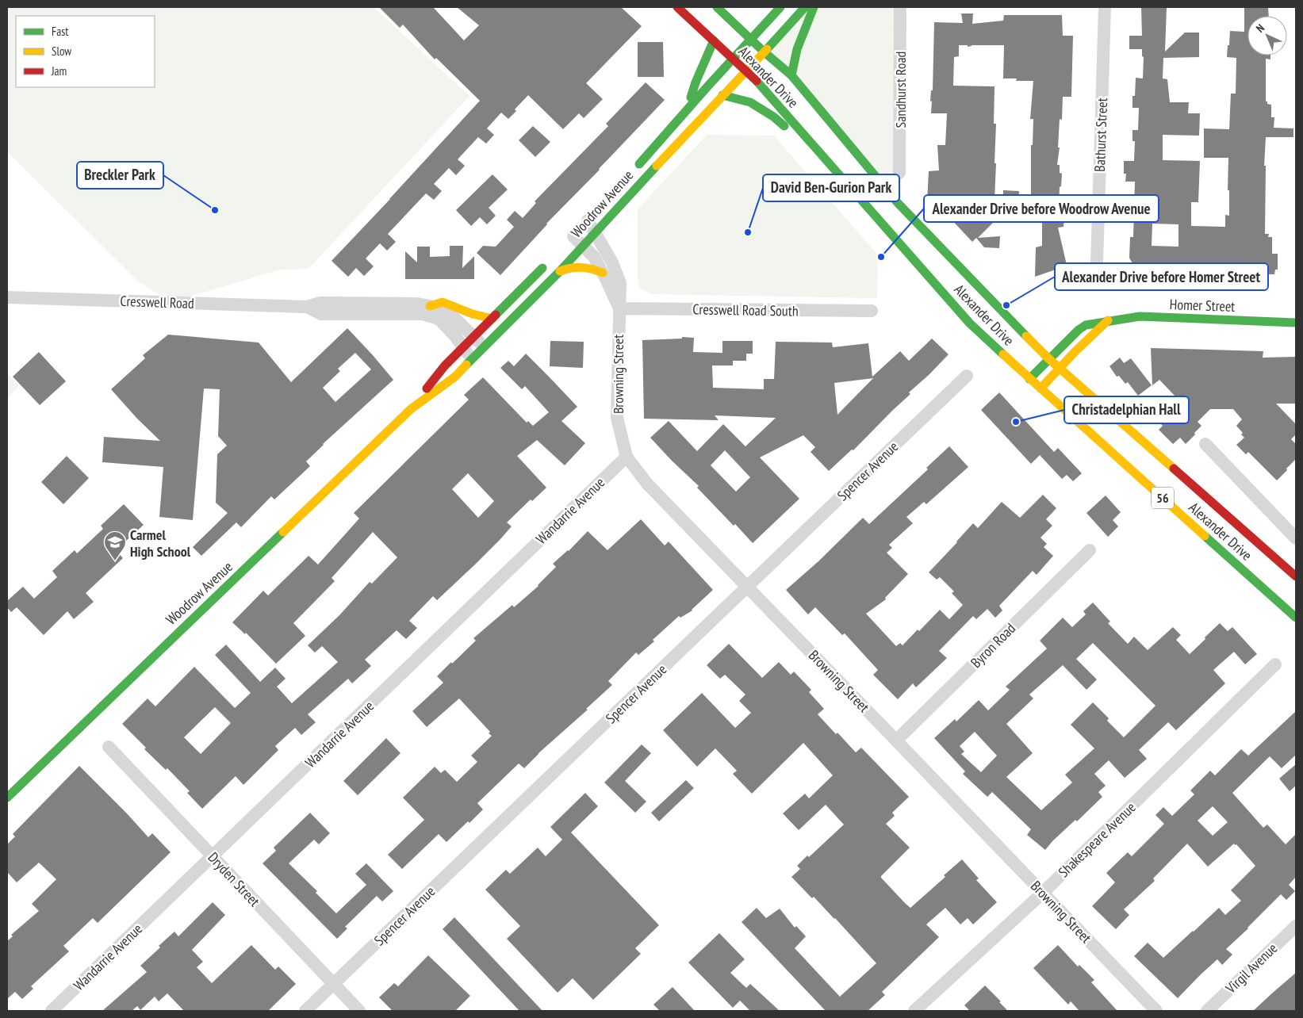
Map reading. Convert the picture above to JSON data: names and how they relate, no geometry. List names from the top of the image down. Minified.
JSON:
{"streets":{"main road":["Alexander Drive","Woodrow Avenue","Homer Street","56"],"street":["Sandhurst Road","Bathurst Street","Cresswell Road","Cresswell Road South","Browning Street","Spencer Avenue","Wandarrie Avenue","Byron Road","Shakespeare Avenue","Dryden Street","Virgil Avenue"]},"crossings":[["Alexander Drive","Woodrow Avenue"],["Alexander Drive","Homer Street"],["Woodrow Avenue","Cresswell Road"],["Woodrow Avenue","Browning Street"],["Cresswell Road South","Browning Street"],["Browning Street","Spencer Avenue"],["Browning Street","Wandarrie Avenue"],["Browning Street","Byron Road"],["Browning Street","Shakespeare Avenue"],["Spencer Avenue","Dryden Street"],["Wandarrie Avenue","Dryden Street"]],"places":{"other":["Breckler Park","David Ben-Gurion Park","Alexander Drive before Woodrow Avenue","Alexander Drive before Homer Street","Christadelphian Hall"],"school or university":["Carmel High School"]},"legend":["Fast","Slow","Jam"],"north":"top left"}
